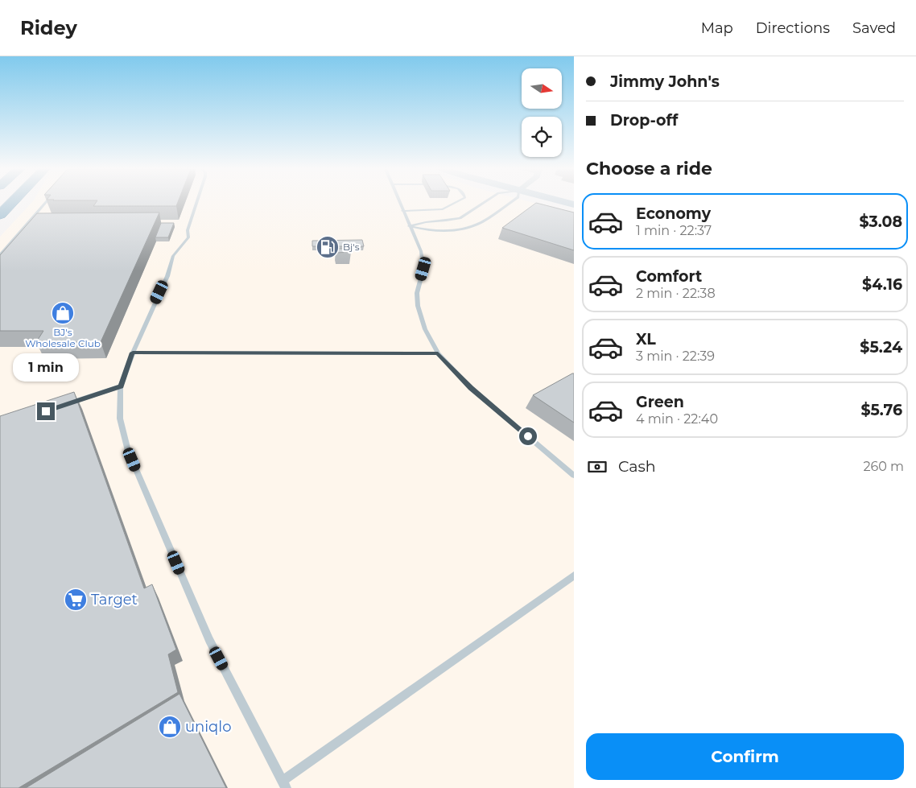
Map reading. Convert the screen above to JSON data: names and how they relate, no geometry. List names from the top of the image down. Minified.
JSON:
{"places":{"fuel station":["Bj's"],"shop":["BJ's Wholesale Club","uniqlo"],"supermarket":["Target"]},"north":"right","page":{"header":"Ridey","nav":["Map","Directions","Saved"],"banner":["Jimmy John's","Drop-off"],"heading":"Choose a ride","list":[{"name":"Economy","note":"1 min · 22:37","value":"$3.08"},{"name":"Comfort","note":"2 min · 22:38","value":"$4.16"},{"name":"XL","note":"3 min · 22:39","value":"$5.24"},{"name":"Green","note":"4 min · 22:40","value":"$5.76"}],"bubble":"1 min","pay":["Cash","260 m"],"buttons":"Confirm"}}
